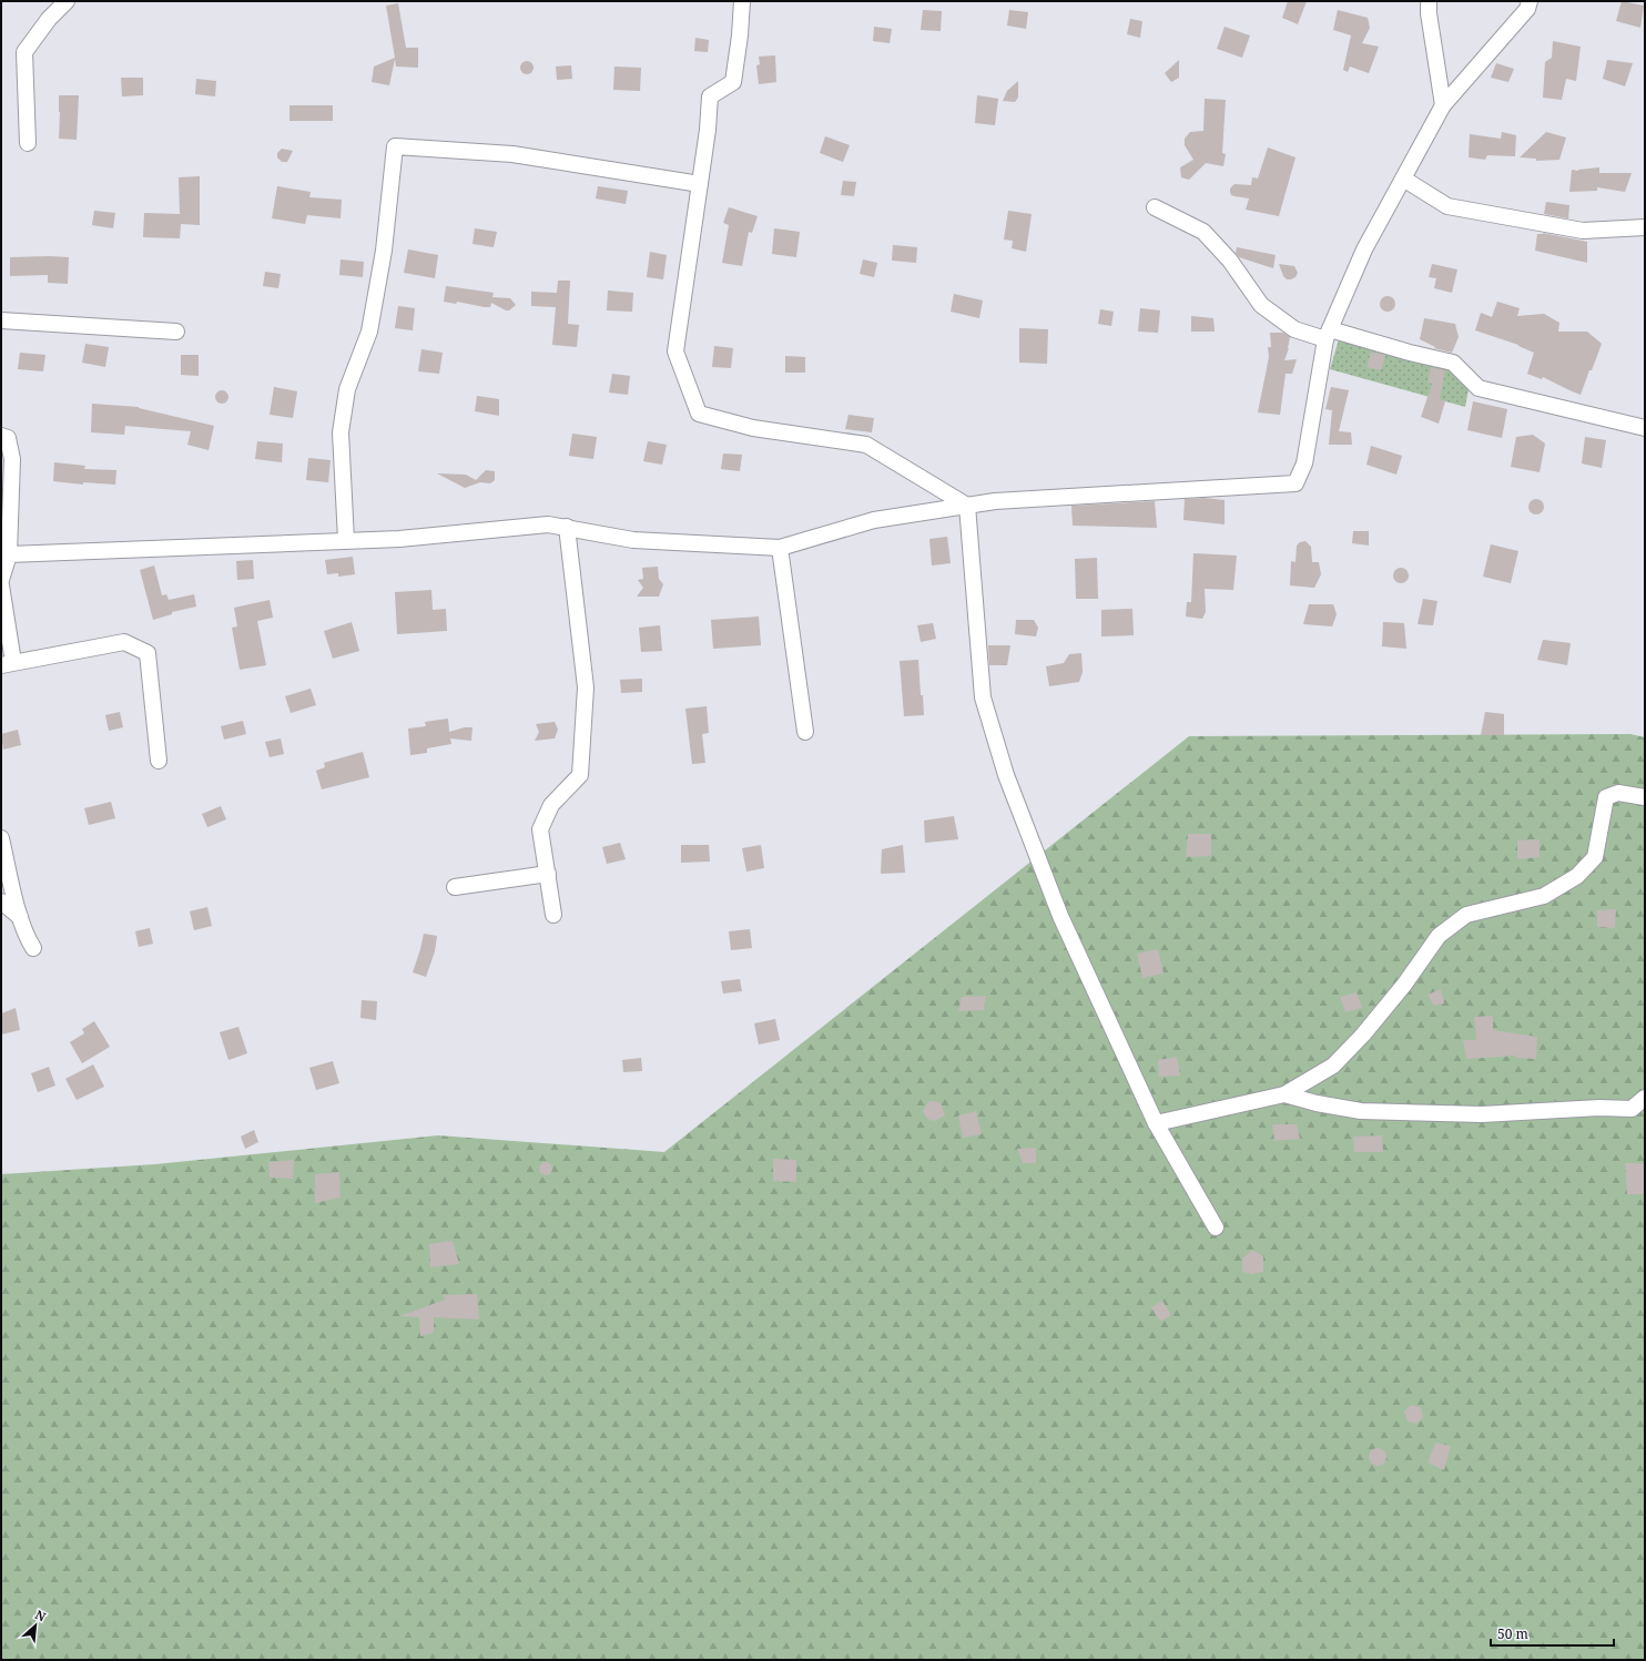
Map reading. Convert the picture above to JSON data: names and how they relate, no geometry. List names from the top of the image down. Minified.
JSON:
{"scale_bar":"50 m","north":"top right"}
